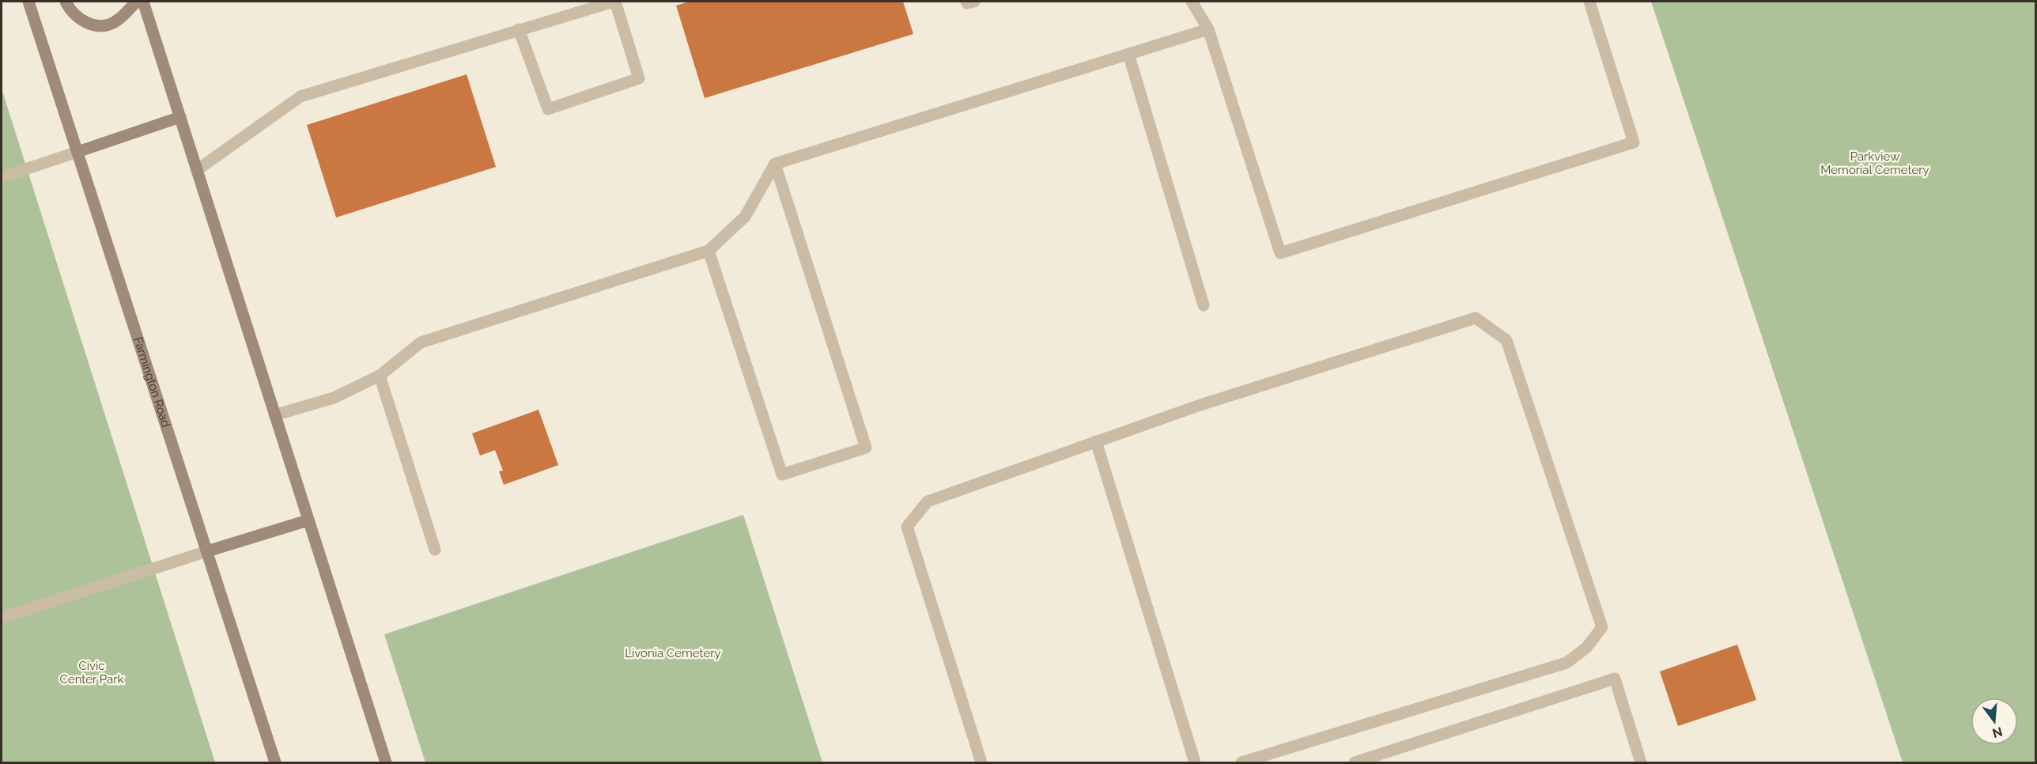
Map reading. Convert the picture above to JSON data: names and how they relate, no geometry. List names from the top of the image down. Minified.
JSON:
{"streets":{"main road":["Farmington Road"]},"parks":["Parkview Memorial Cemetery","Livonia Cemetery","Civic Center Park"],"north":"bottom"}
